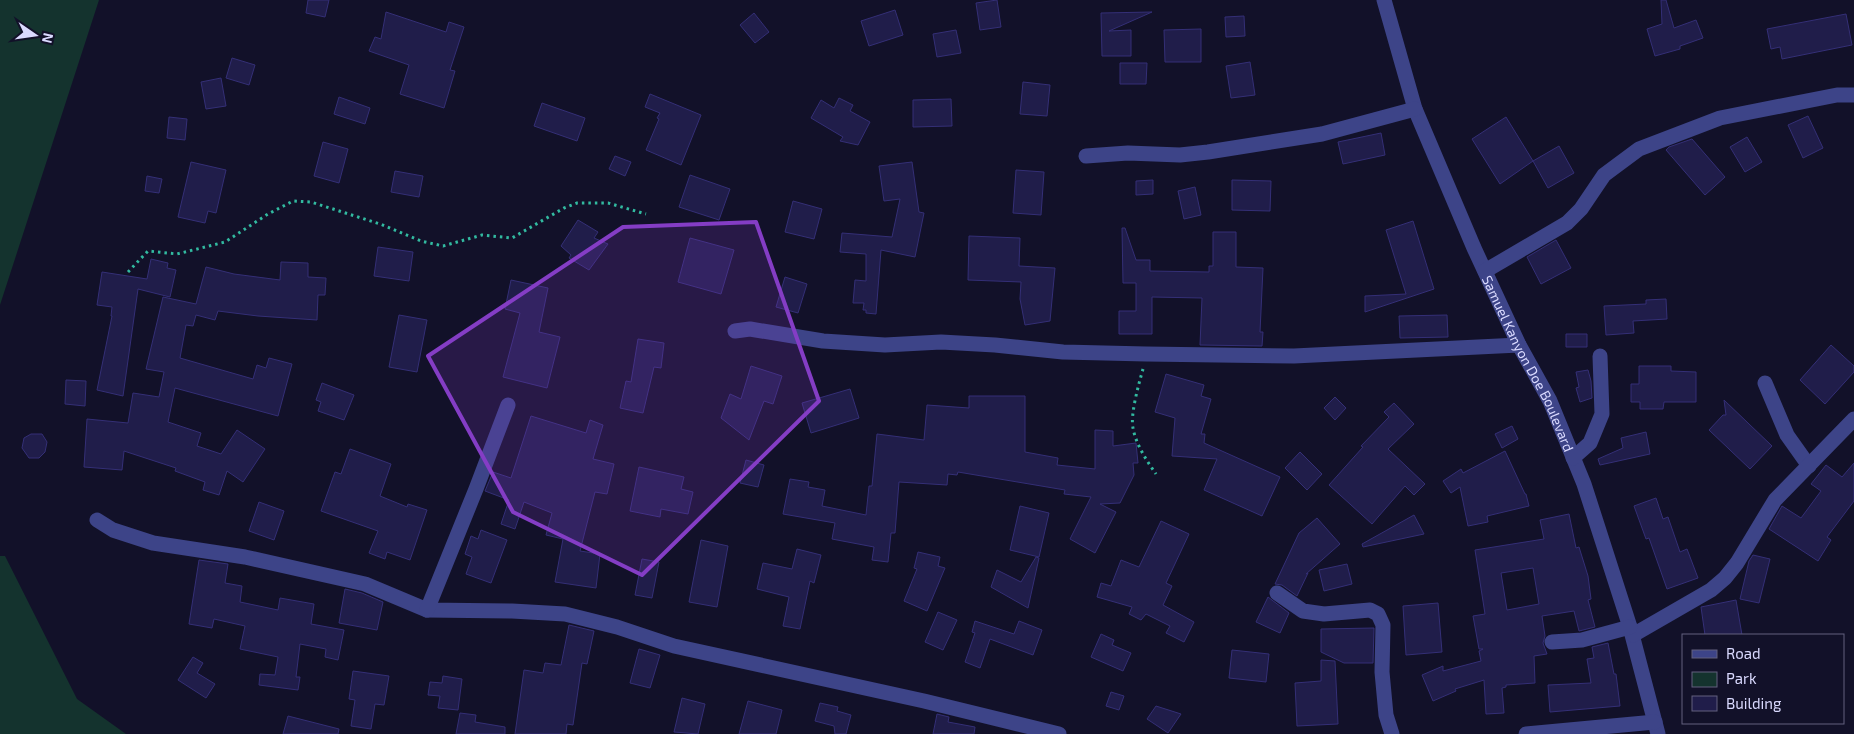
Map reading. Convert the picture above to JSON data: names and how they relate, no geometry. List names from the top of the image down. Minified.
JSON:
{"streets":{"street":["Samuel Kanyon Doe Boulevard"]},"legend":["Road","Park","Building"],"north":"right"}
